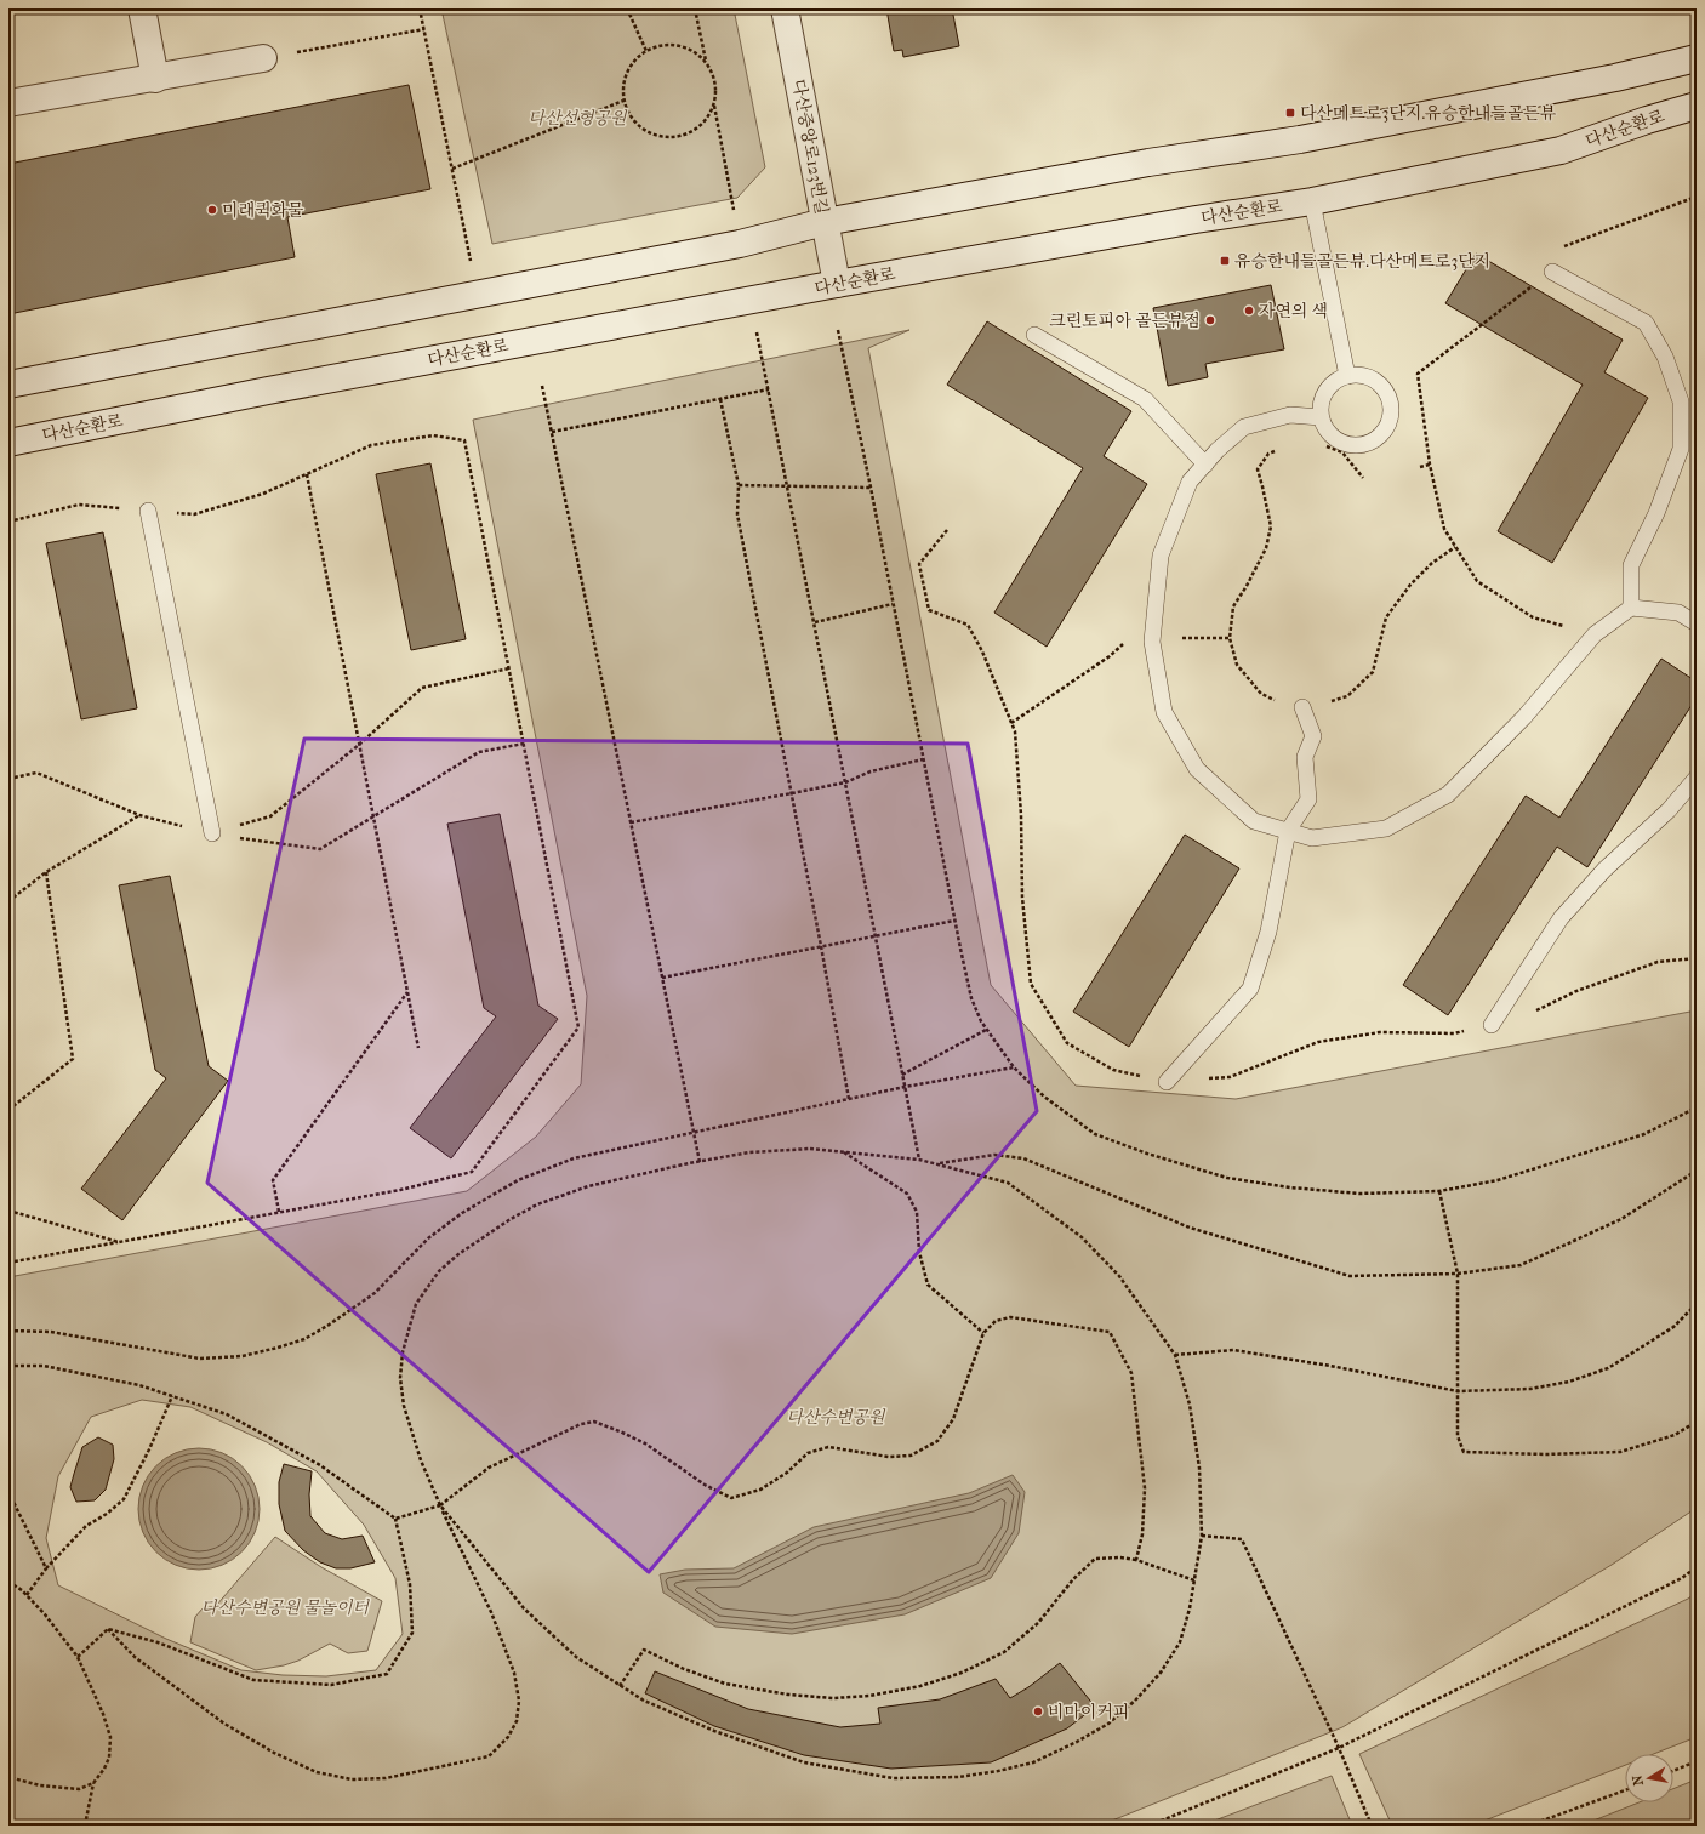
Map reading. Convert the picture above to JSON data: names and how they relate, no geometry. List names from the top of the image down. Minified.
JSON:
{"streets":{"street":["다산순환로","다산중앙로123번길"]},"crossings":[["다산순환로","다산중앙로123번길"]],"parks":["다산선형공원","다산수변공원","다산수변공원 물놀이터"],"places":{"transit":["다산메트로3단지.유승한내들골든뷰","유승한내들골든뷰.다산메트로3단지"],"other":["미래퀵화물","자연의 색","크린토피아 골든뷰점","비마이커피"]},"north":"left"}
